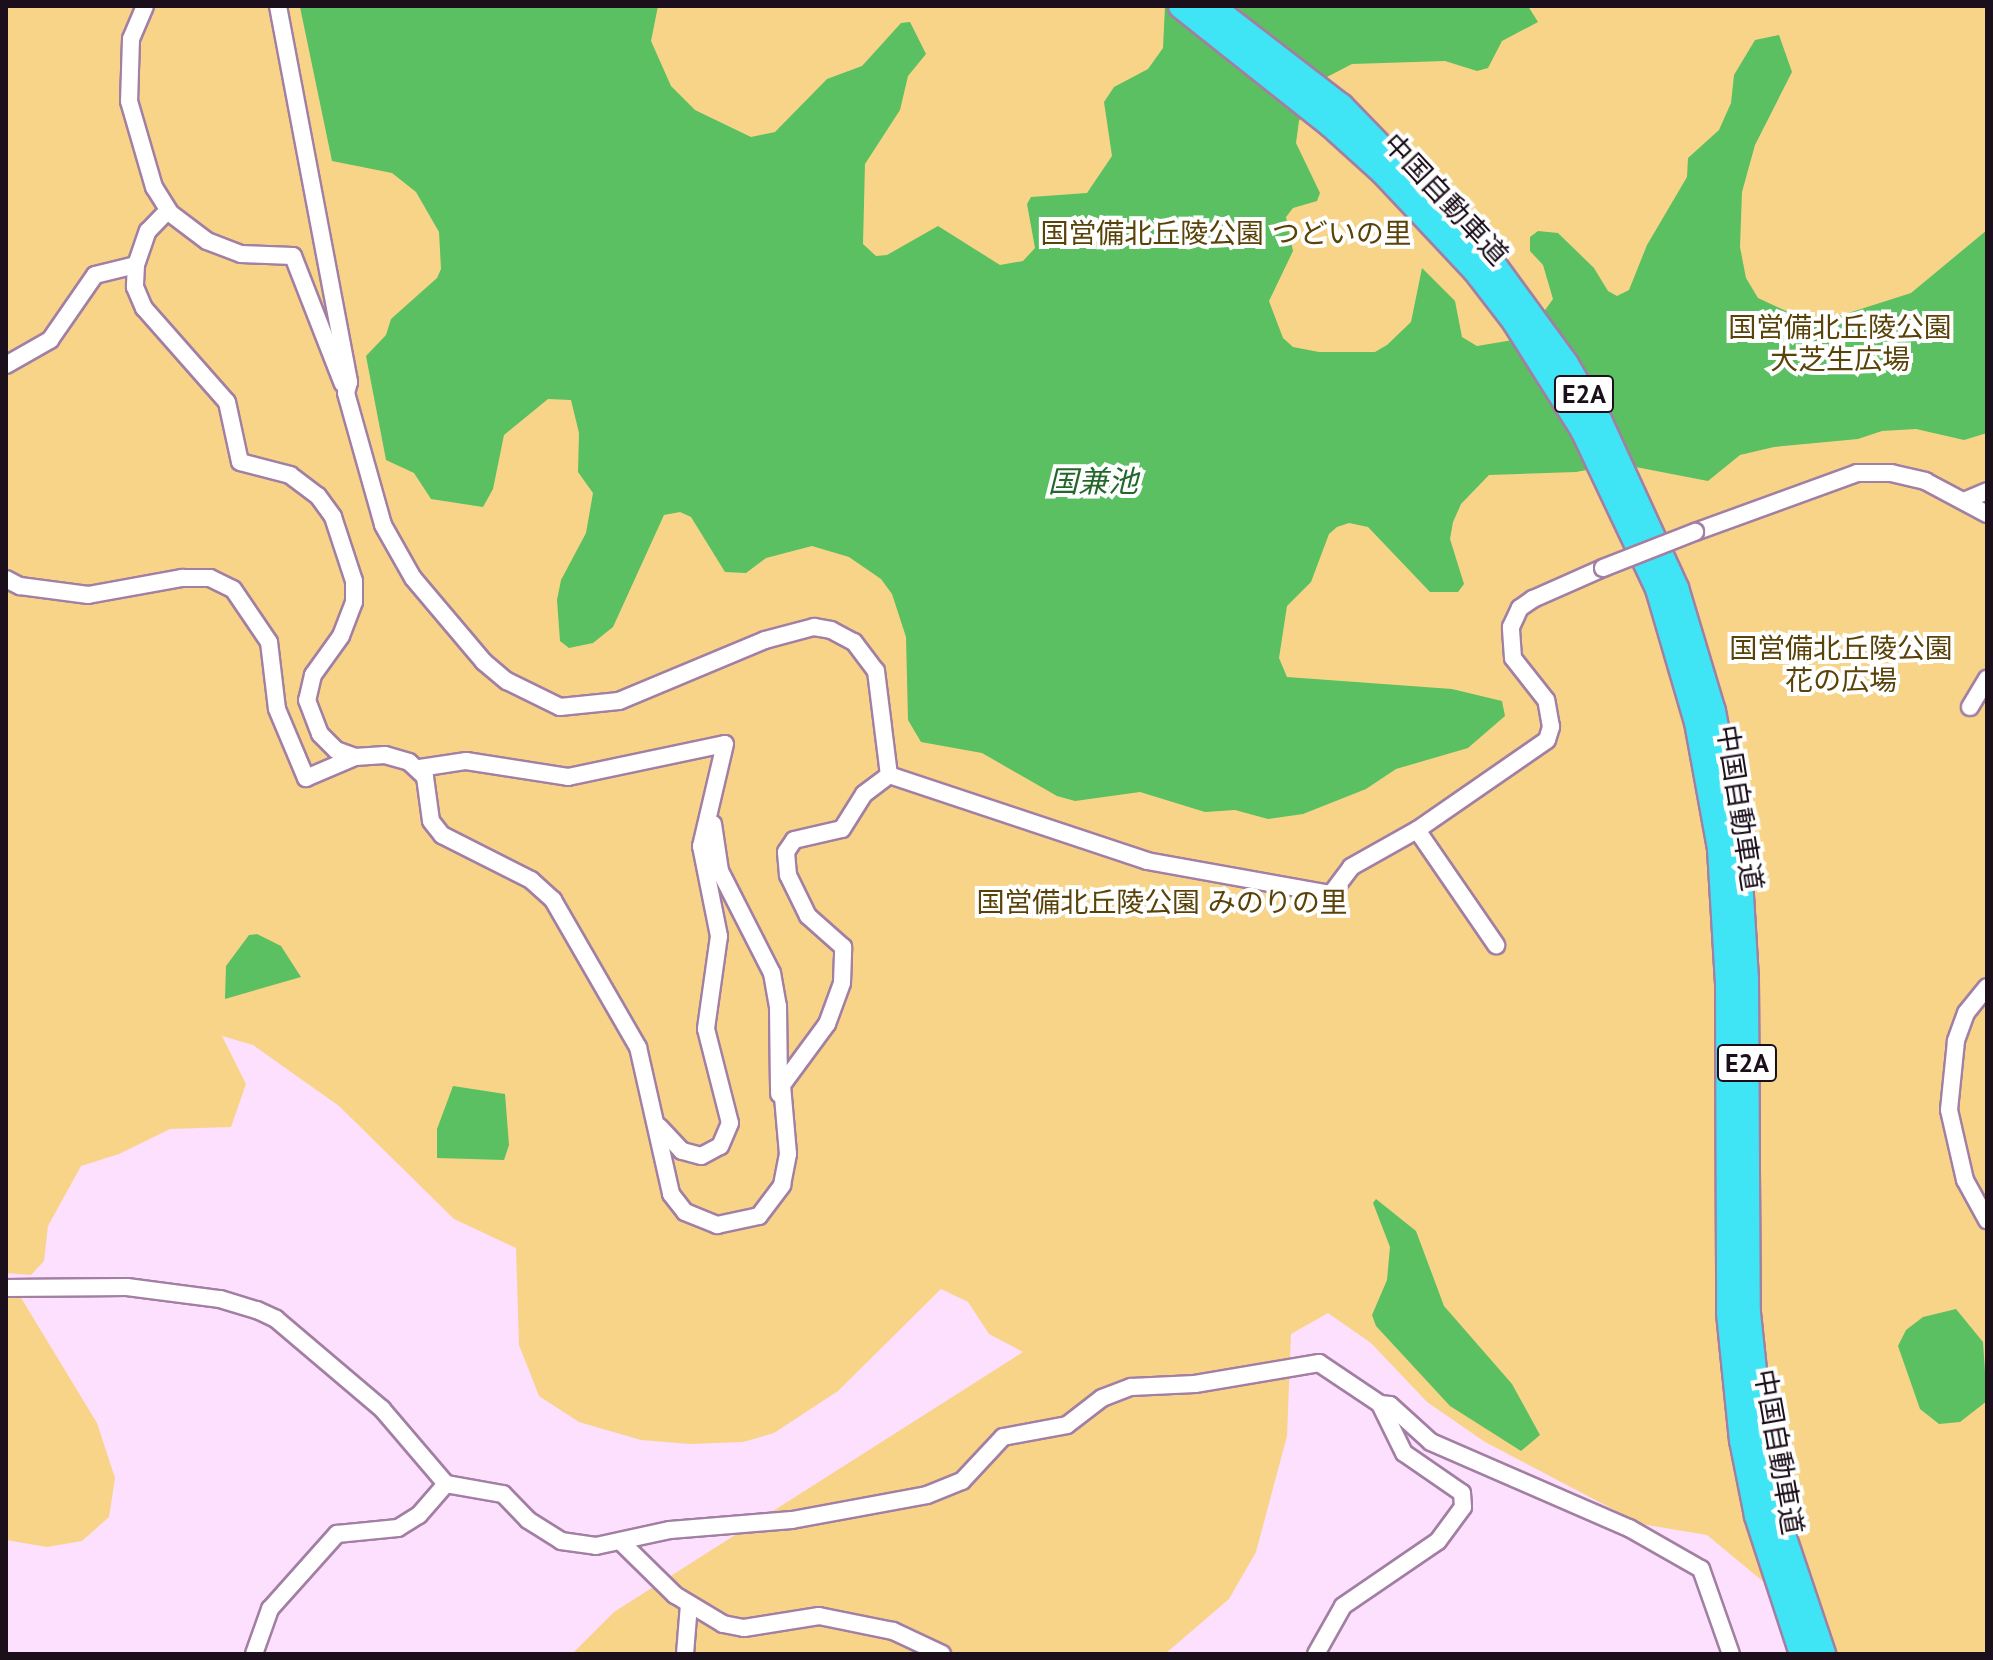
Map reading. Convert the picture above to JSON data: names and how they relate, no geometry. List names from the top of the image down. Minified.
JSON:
{"streets":{"highway":["中国自動車道","E2A"]},"water":["国兼池"],"parks":["国営備北丘陵公園 つどいの里","国営備北丘陵公園 大芝生広場","国営備北丘陵公園 花の広場","国営備北丘陵公園 みのりの里"]}
